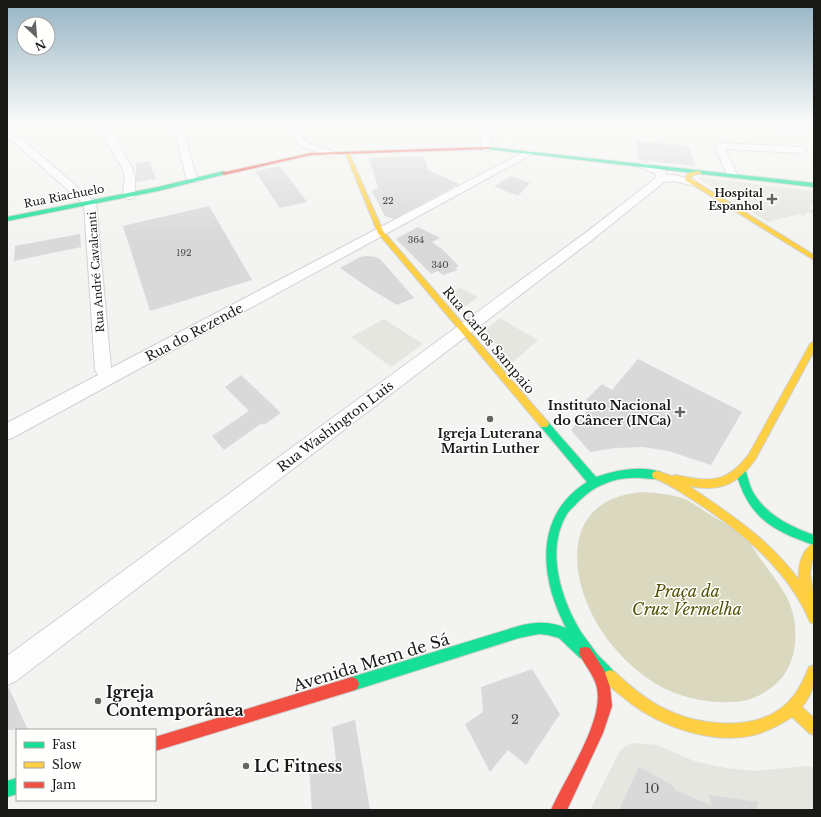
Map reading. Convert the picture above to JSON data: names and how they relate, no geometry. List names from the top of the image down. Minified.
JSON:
{"streets":{"main road":["Rua Riachuelo","Rua Carlos Sampaio","Avenida Mem de Sá"],"street":["Rua André Cavalcanti","Rua do Rezende","Rua Washington Luis"]},"crossings":[["Rua Riachuelo","Rua André Cavalcanti"],["Rua André Cavalcanti","Rua do Rezende"],["Rua do Rezende","Rua Carlos Sampaio"],["Rua Carlos Sampaio","Rua Washington Luis"]],"parks":["Praça da Cruz Vermelha"],"places":{"health":["Hospital Espanhol","Instituto Nacional do Câncer (INCa)"],"other":["Igreja Luterana Martin Luther","Igreja Contemporânea","LC Fitness"]},"house_numbers":["22","364","192","340","2","10"],"legend":["Fast","Slow","Jam"],"north":"bottom right"}
